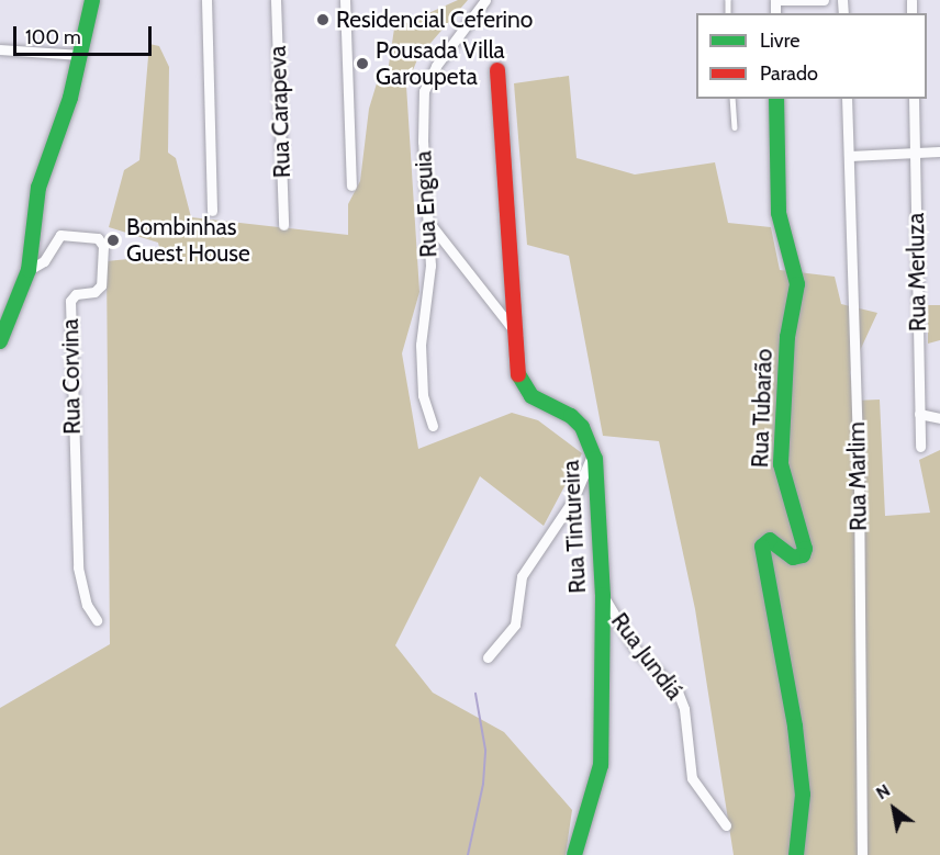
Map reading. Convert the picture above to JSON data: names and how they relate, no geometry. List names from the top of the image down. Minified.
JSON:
{"streets":{"street":["Rua Carapeva","Rua Enguia","Rua Merluza","Rua Corvina","Rua Tubarão","Rua Marlim","Rua Tintureira","Rua Jundiá"]},"crossings":[["Rua Tintureira","Rua Jundiá"]],"places":["Residencial Ceferino","Pousada Villa Garoupeta","Bombinhas Guest House"],"legend":["Livre","Parado"],"scale_bar":"100 m","north":"top left"}
